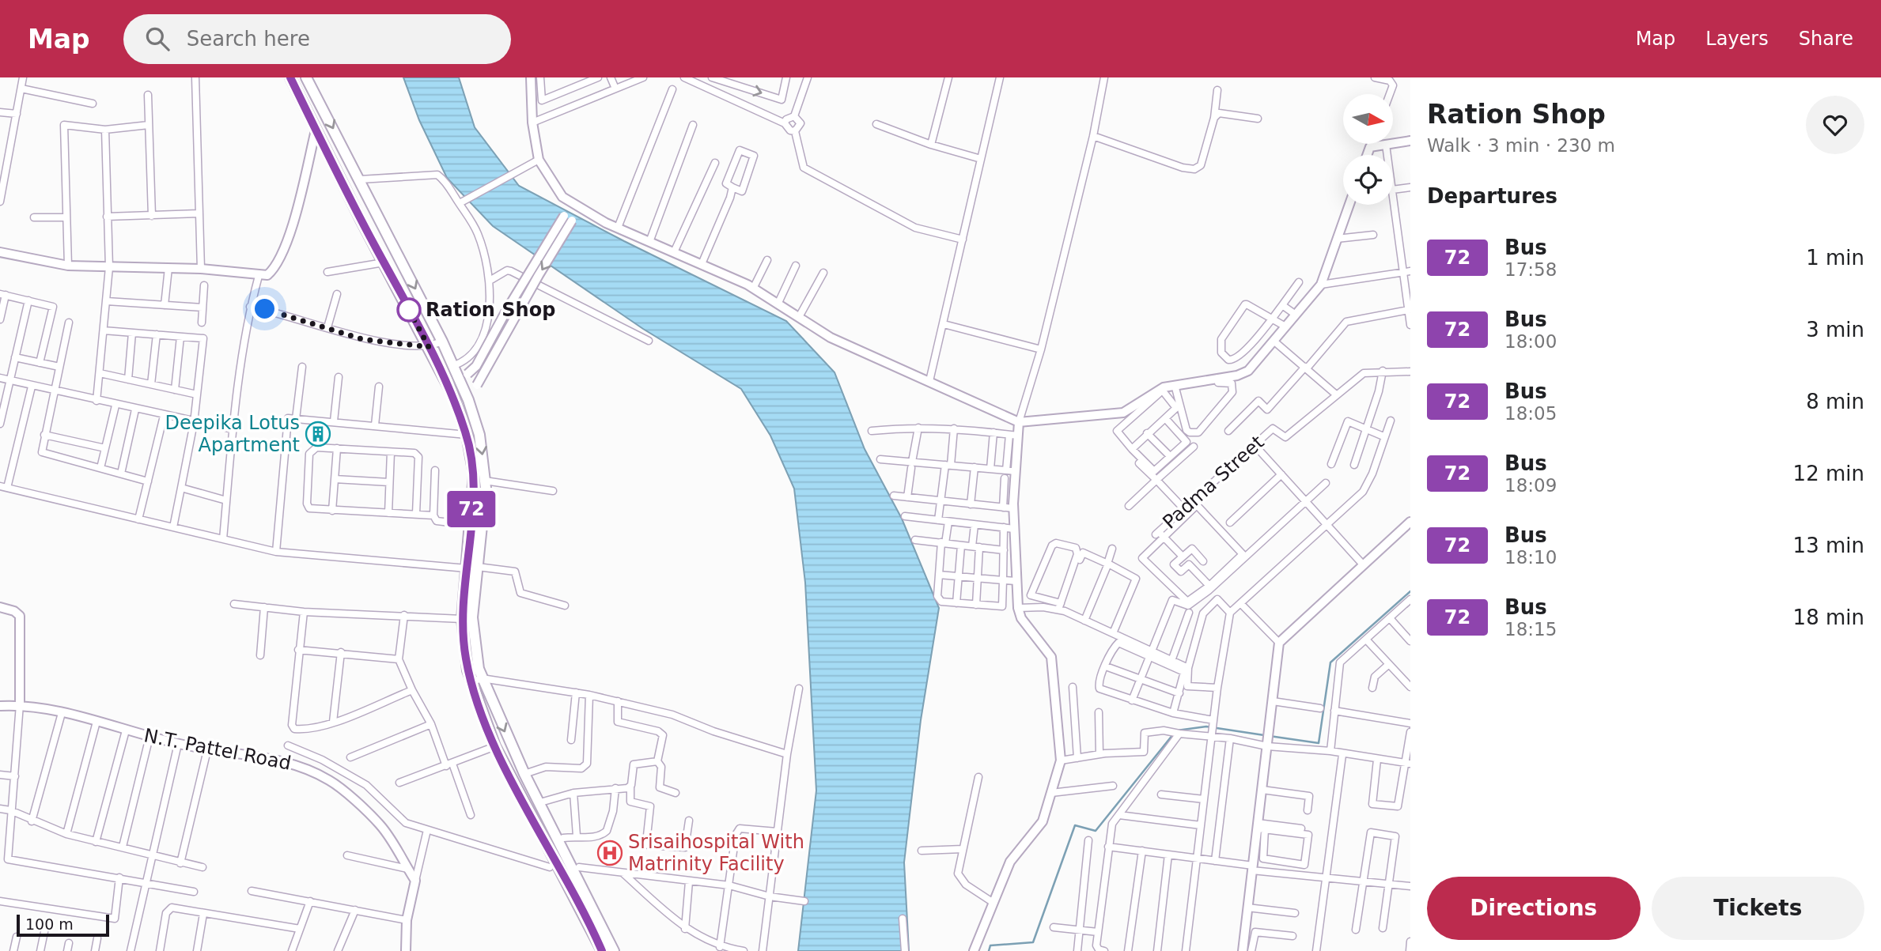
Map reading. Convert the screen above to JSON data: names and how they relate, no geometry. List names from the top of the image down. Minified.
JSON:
{"streets":{"street":["Padma Street","N.T. Pattel Road"]},"places":{"other":["Ration Shop"],"building":["Deepika Lotus Apartment"],"hospital":["Srisaihospital With Matrinity Facility"]},"lines":["bus line 72"],"scale_bar":"100 m","north":"right","page":{"header":"Map","search":"Search here","nav":["Map","Layers","Share"],"on_map":"72","heading":[["Ration Shop","Walk · 3 min · 230 m"],"Departures"],"list":[{"mark":"72","name":"Bus","note":"17:58","value":"1 min"},{"mark":"72","name":"Bus","note":"18:00","value":"3 min"},{"mark":"72","name":"Bus","note":"18:05","value":"8 min"},{"mark":"72","name":"Bus","note":"18:09","value":"12 min"},{"mark":"72","name":"Bus","note":"18:10","value":"13 min"},{"mark":"72","name":"Bus","note":"18:15","value":"18 min"}],"buttons":["Directions","Tickets"],"scale":"100 m"}}
